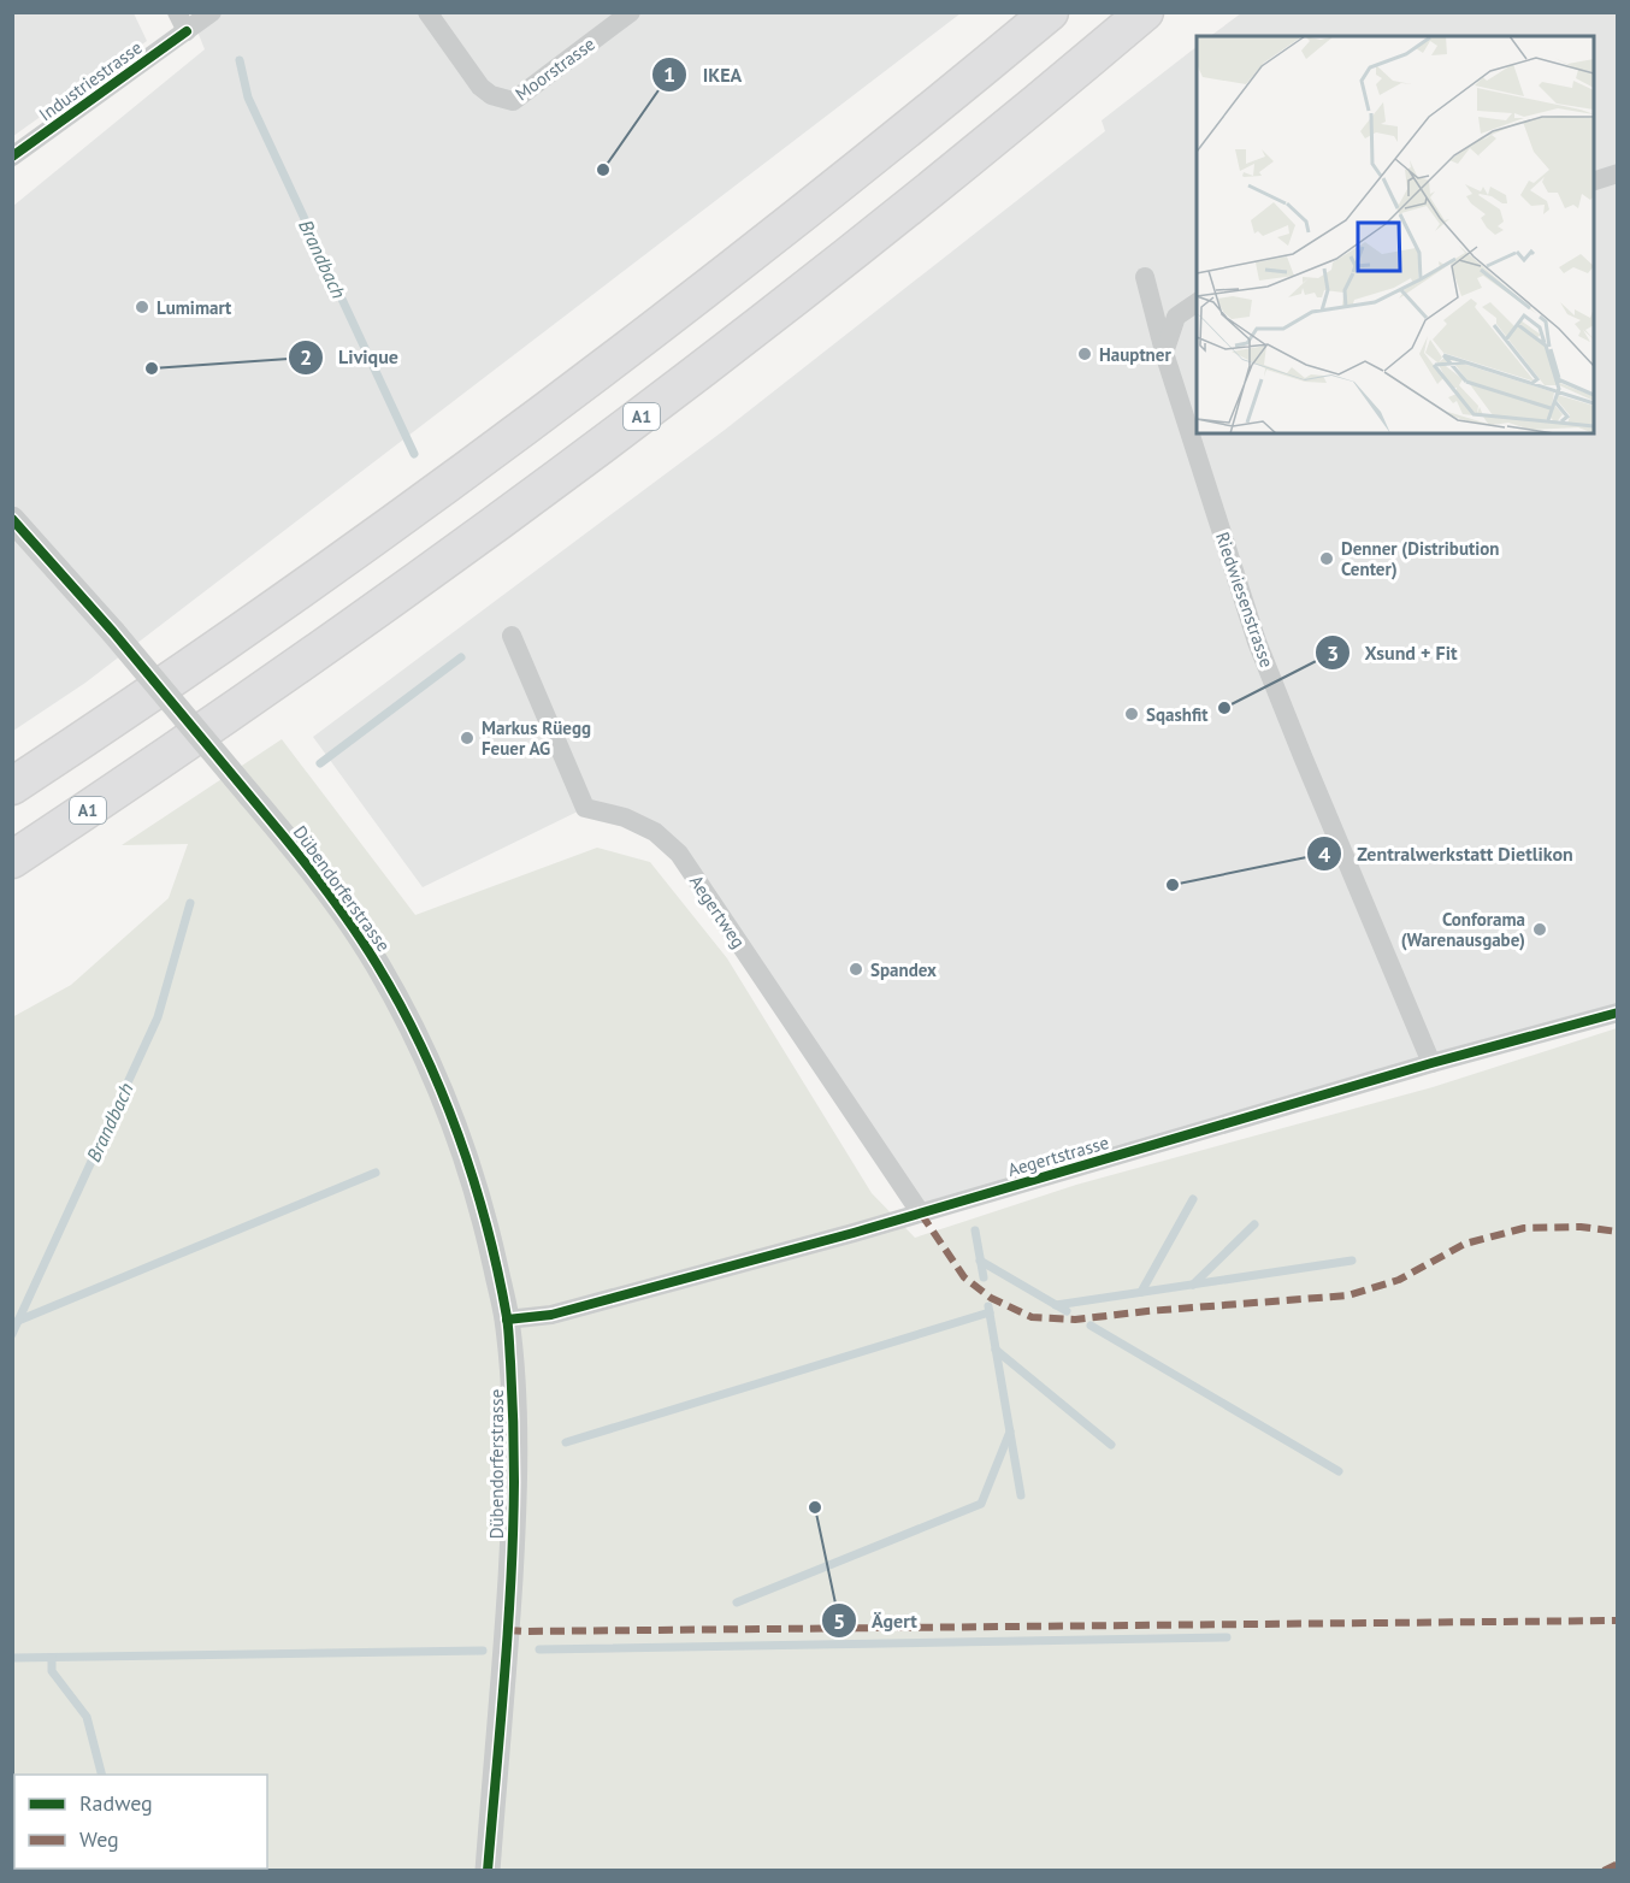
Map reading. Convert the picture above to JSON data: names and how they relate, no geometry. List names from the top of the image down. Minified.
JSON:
{"streets":{"highway":["A1"],"street":["Moorstrasse","Industriestrasse","Riedwiesenstrasse","Dübendorferstrasse","Aegertweg","Aegertstrasse"]},"crossings":[["Riedwiesenstrasse","Aegertstrasse"],["Dübendorferstrasse","Aegertstrasse"],["Aegertweg","Aegertstrasse"]],"water":["Brandbach"],"places":["IKEA","Lumimart","Hauptner","Livique","Denner (Distribution Center)","Xsund + Fit","Sqashfit","Markus Rüegg Feuer AG","Zentralwerkstatt Dietlikon","Conforama (Warenausgabe)","Spandex","Ägert"],"legend":["Radweg","Weg"]}
